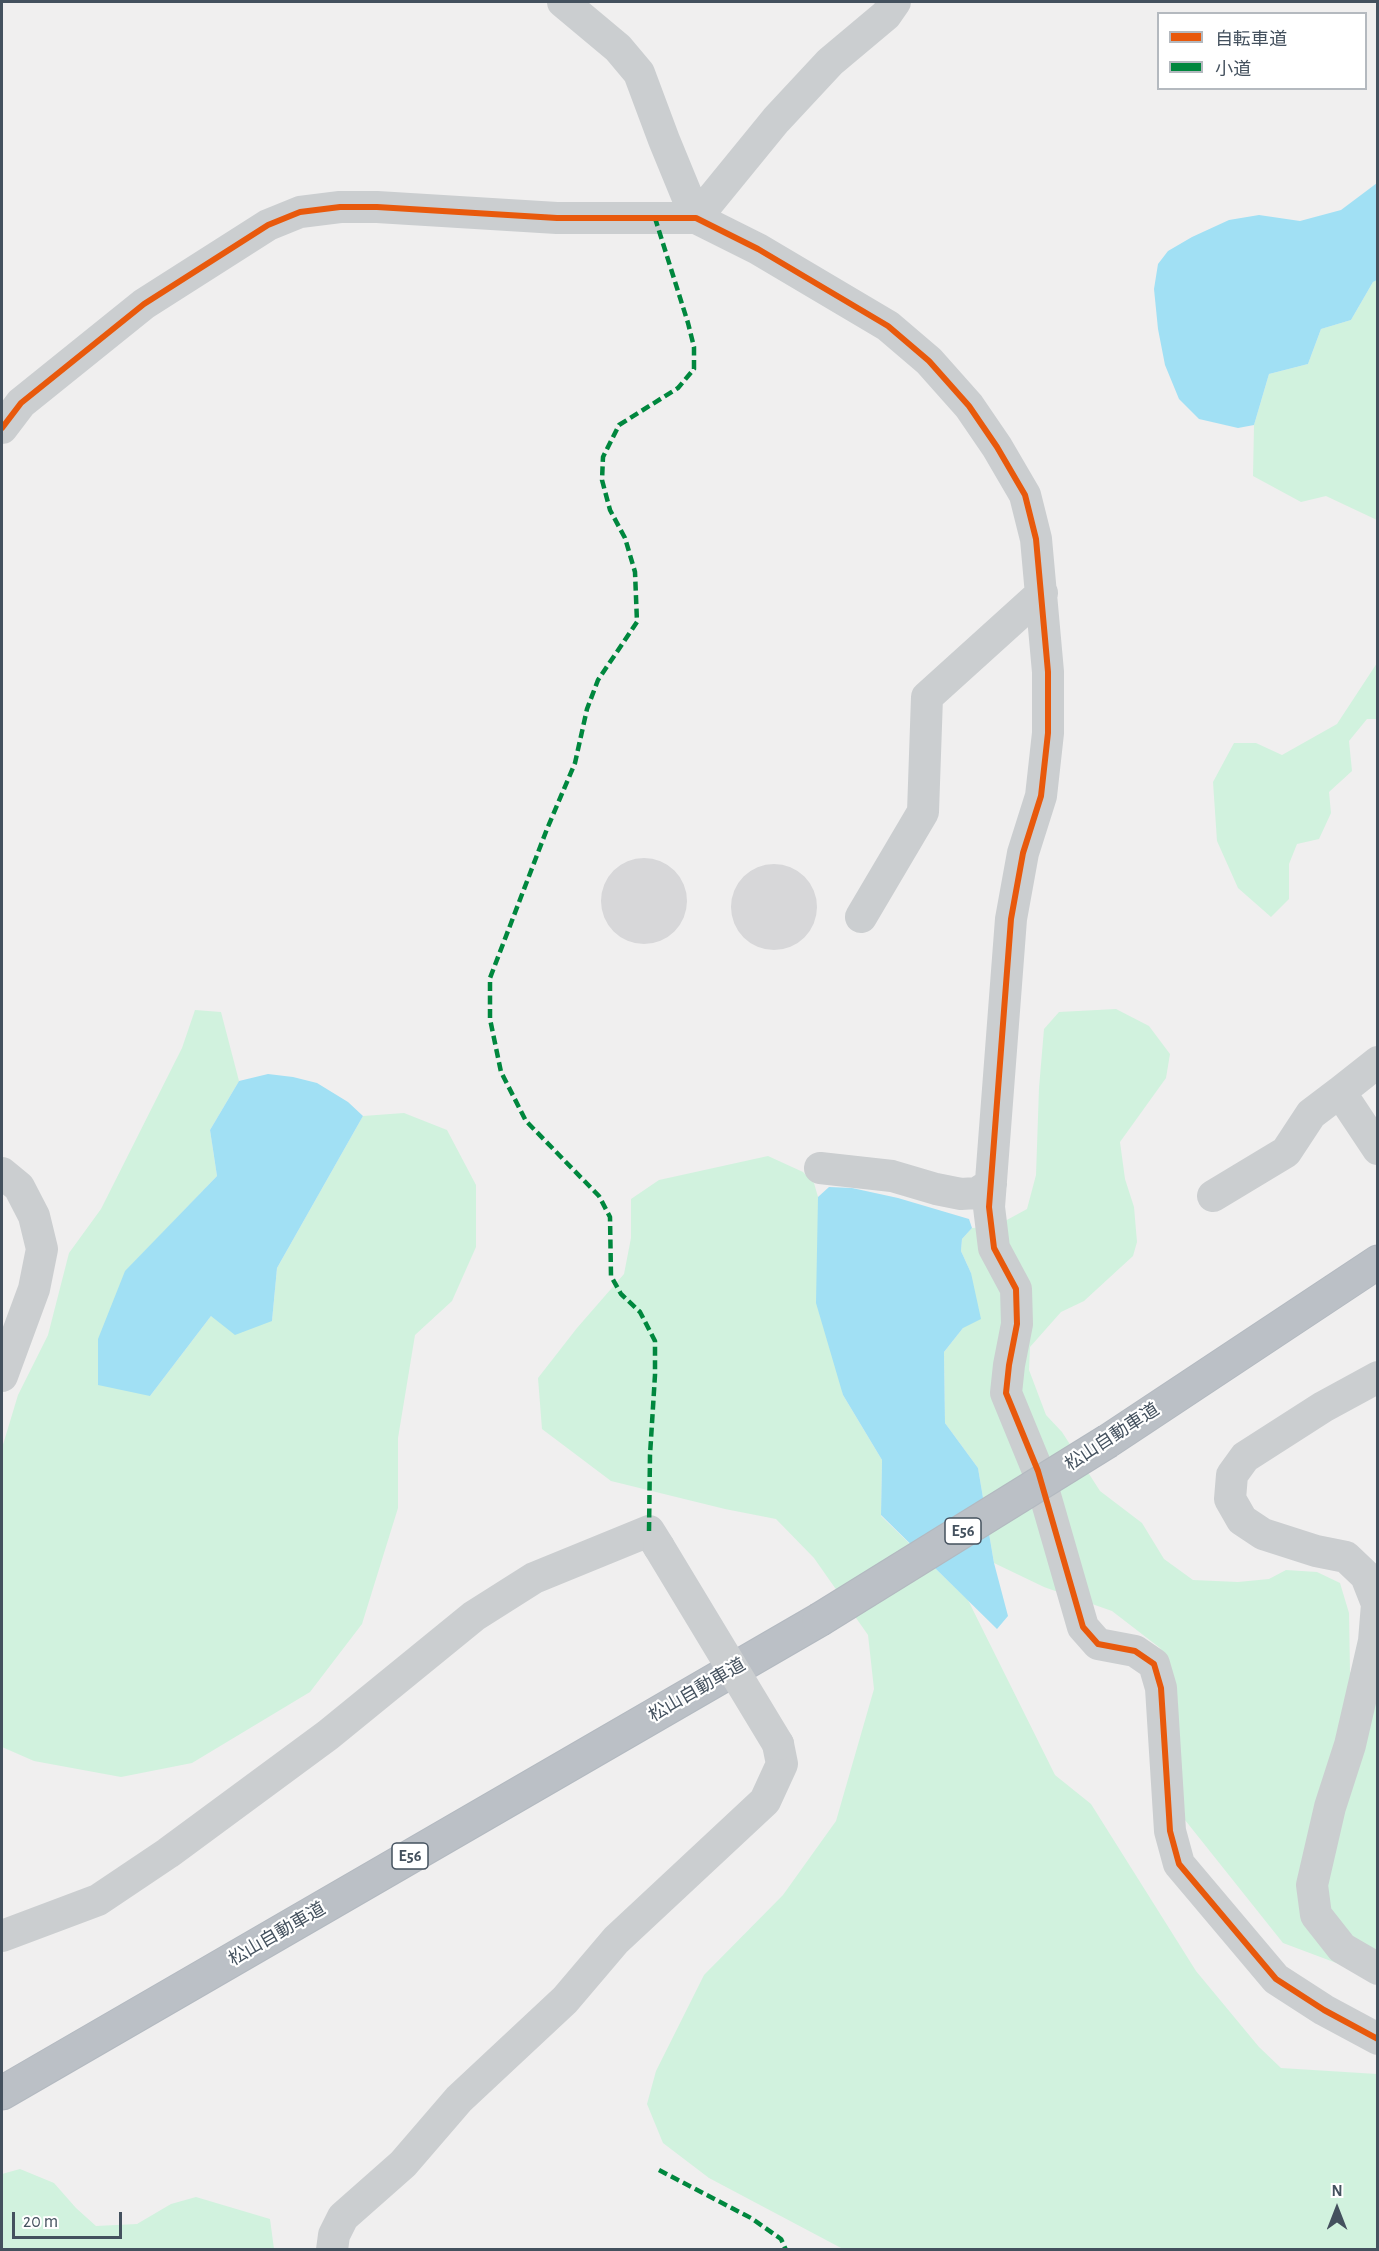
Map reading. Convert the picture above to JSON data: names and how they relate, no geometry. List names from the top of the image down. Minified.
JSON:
{"streets":{"highway":["松山自動車道","E56"]},"legend":["自転車道","小道"],"scale_bar":"20 m","north":"top"}
